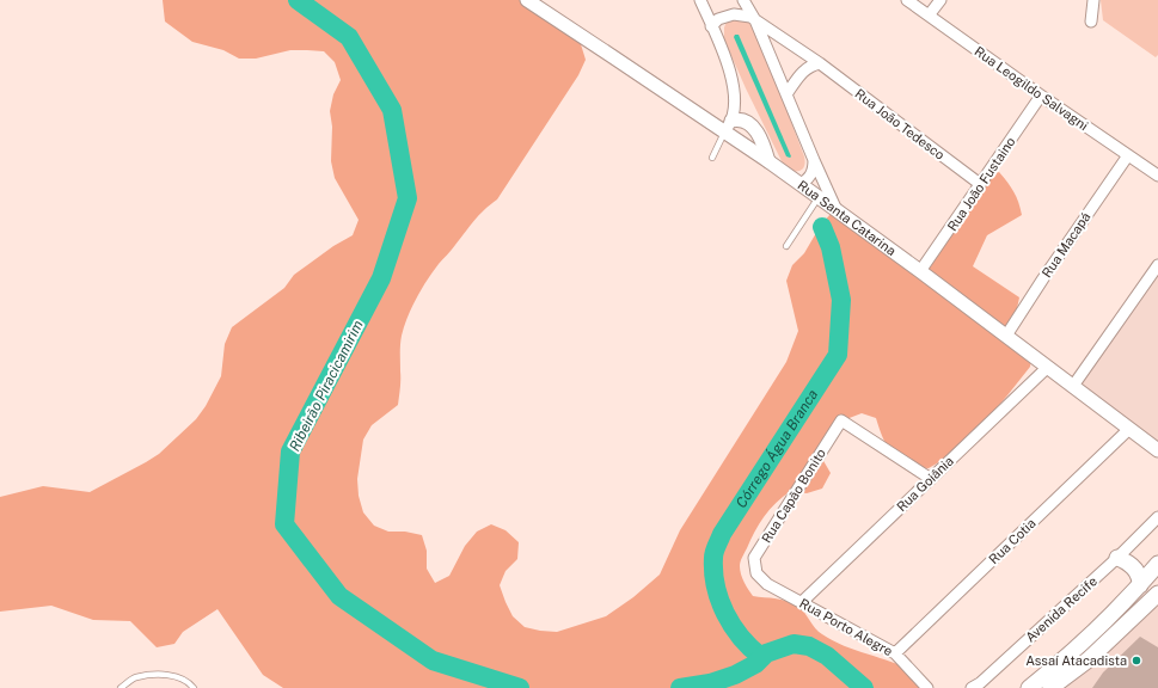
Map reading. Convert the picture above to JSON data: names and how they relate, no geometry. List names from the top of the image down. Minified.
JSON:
{"streets":{"street":["Rua Leogildo Salvagni","Rua João Tedesco","Rua João Fustaino","Rua Santa Catarina","Rua Macapá","Rua Goiânia","Rua Capão Bonito","Rua Cotia","Avenida Recife","Rua Porto Alegre"]},"crossings":[["Rua Leogildo Salvagni","Rua João Fustaino"],["Rua Leogildo Salvagni","Rua Macapá"],["Rua João Tedesco","Rua João Fustaino"],["Rua João Fustaino","Rua Santa Catarina"],["Rua Santa Catarina","Rua Macapá"],["Rua Santa Catarina","Rua Goiânia"],["Rua Santa Catarina","Rua Cotia"],["Rua Goiânia","Rua Capão Bonito"],["Rua Goiânia","Rua Porto Alegre"],["Rua Capão Bonito","Rua Porto Alegre"],["Rua Cotia","Rua Porto Alegre"]],"water":["Ribeirão Piracicamirim","Córrego Água Branca"],"places":["Assaí Atacadista"]}
